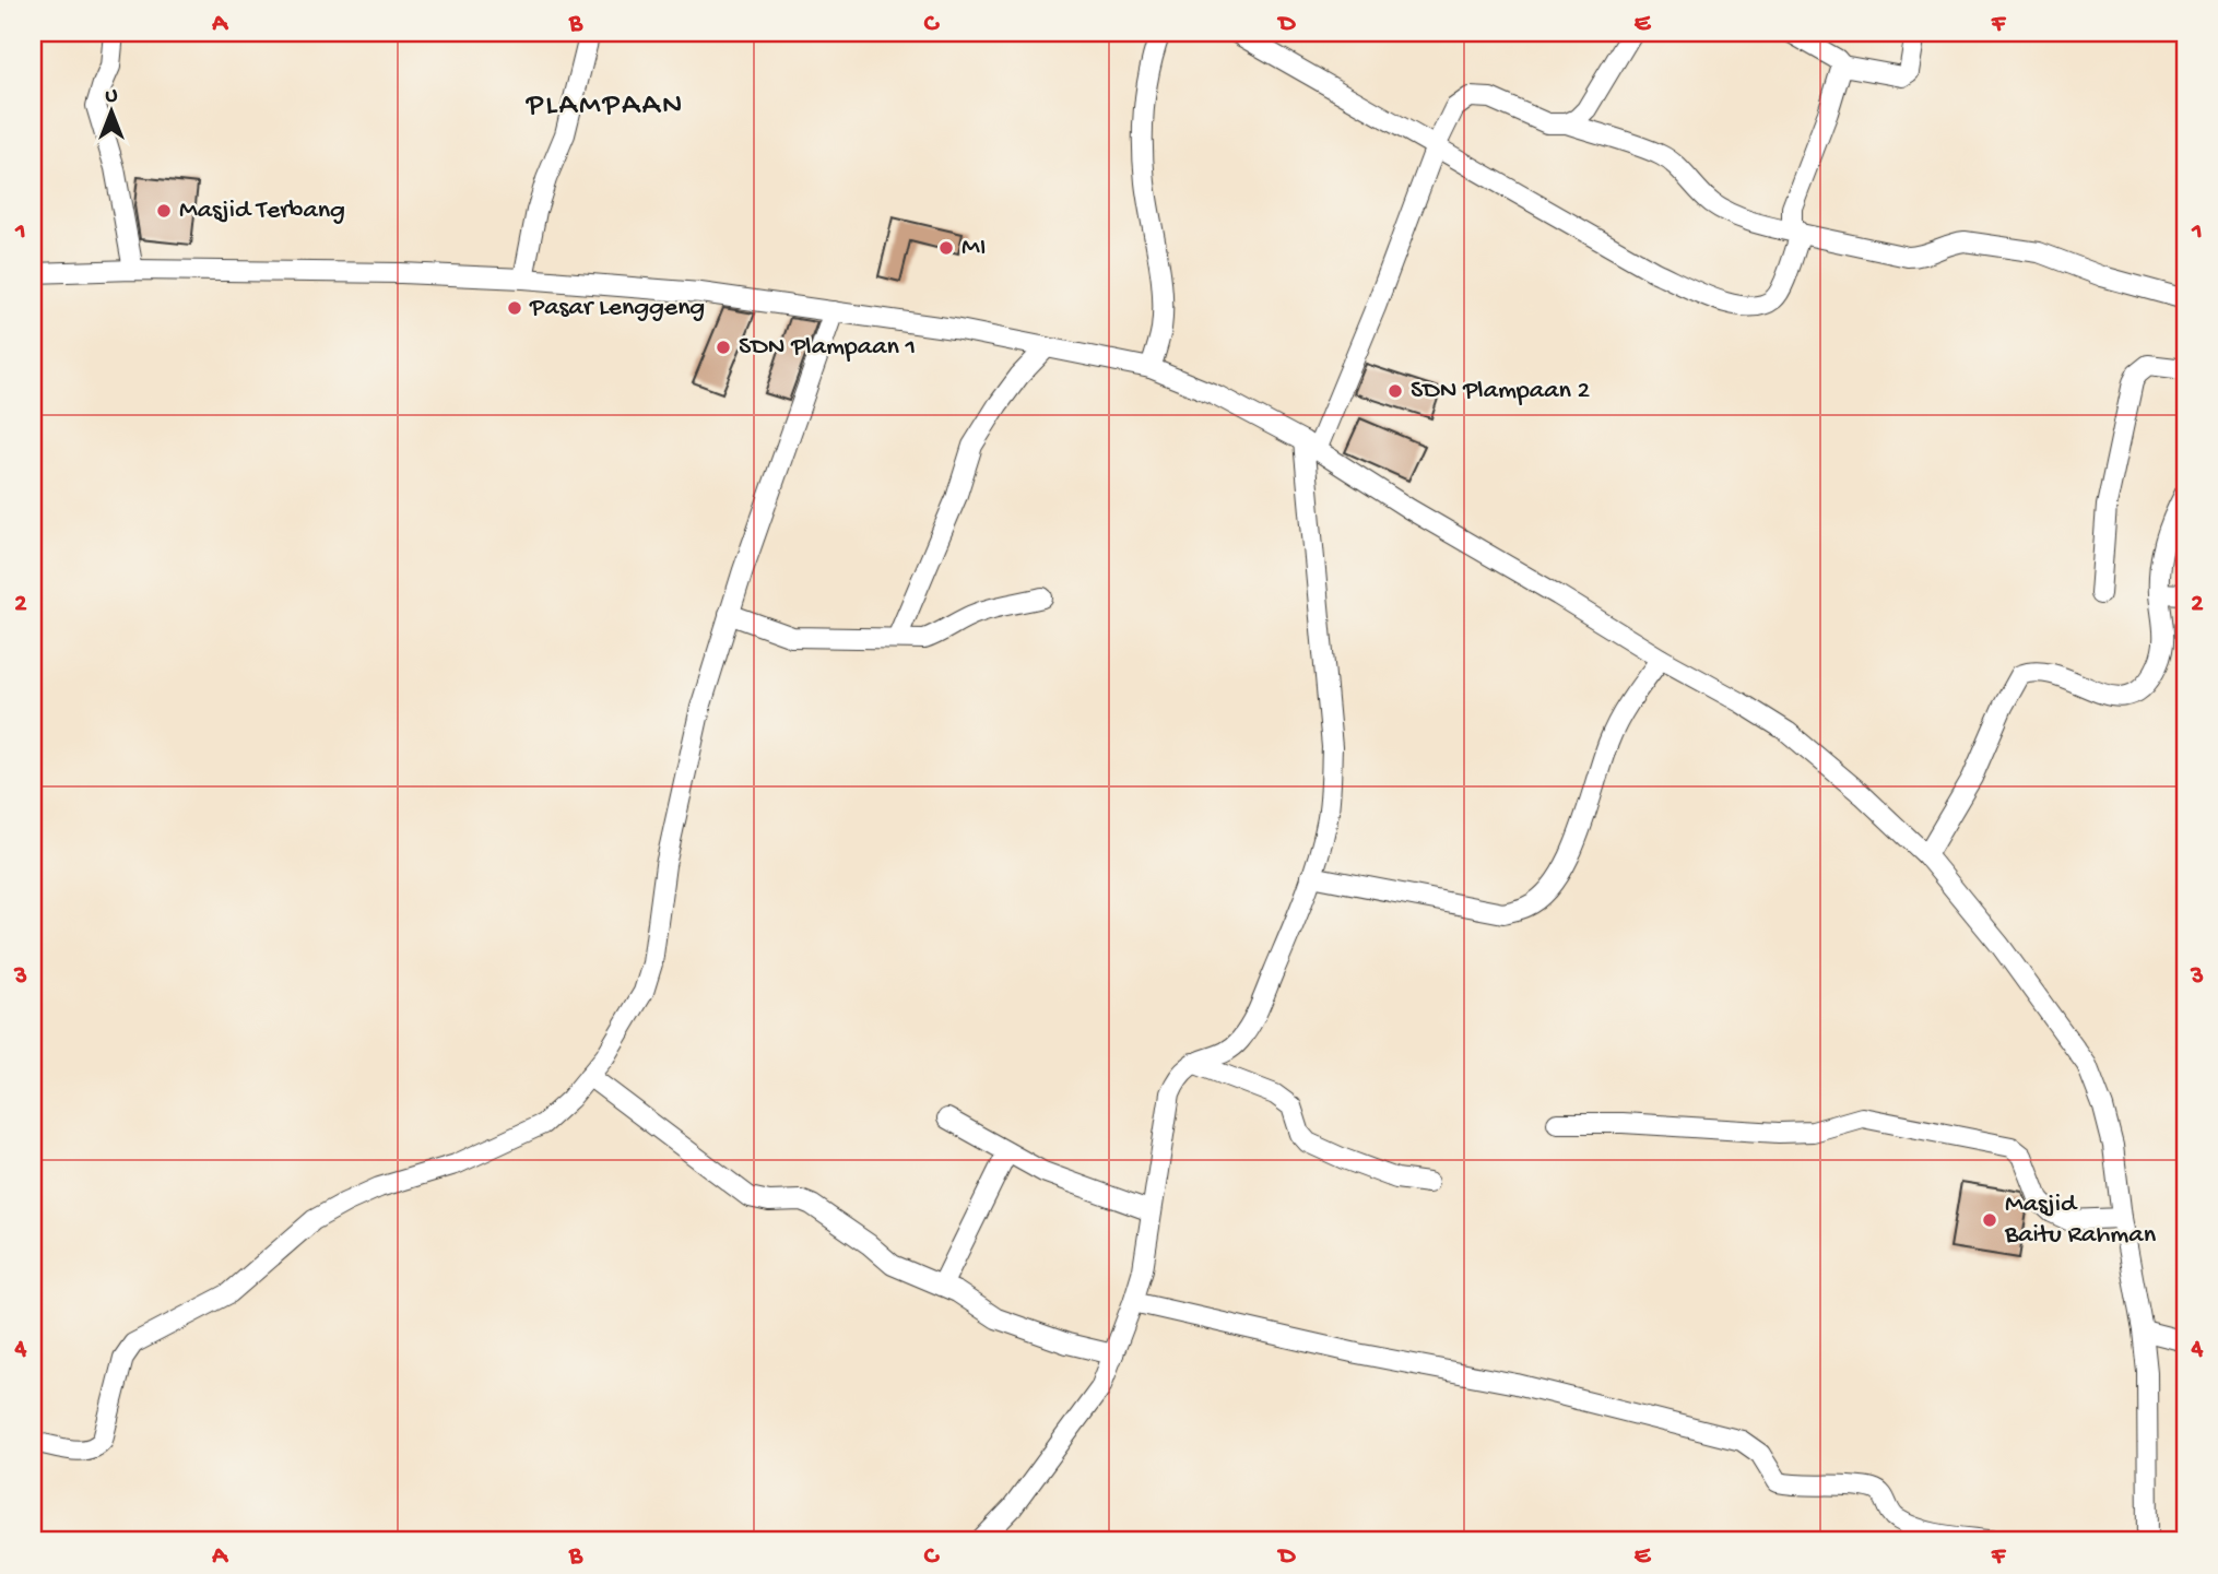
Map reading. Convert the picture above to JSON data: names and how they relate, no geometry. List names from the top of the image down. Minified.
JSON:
{"districts":["PLAMPAAN"],"places":["Masjid Terbang","MI","Pasar Lenggeng","SDN Plampaan 1","SDN Plampaan 2","Masjid Baitu Rahman"],"north":"top","grid":{"columns":["A","B","C","D","E","F"],"rows":["1","2","3","4"]}}
